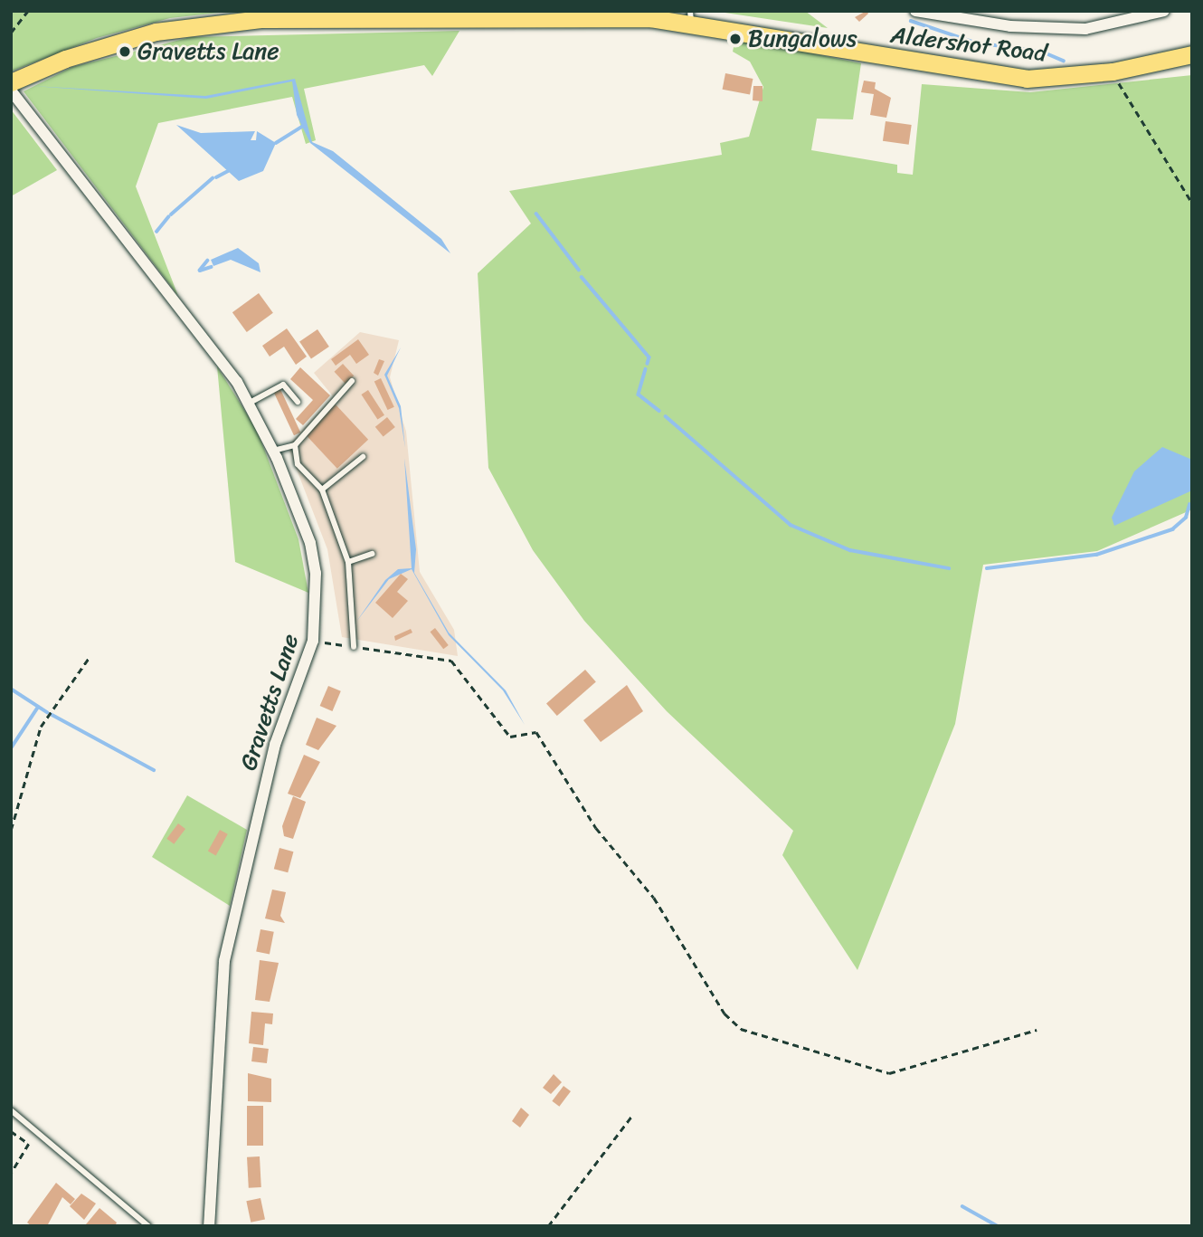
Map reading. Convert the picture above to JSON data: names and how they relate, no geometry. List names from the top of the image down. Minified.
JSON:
{"streets":{"main road":["Aldershot Road"],"street":["Gravetts Lane"]},"places":["Bungalows","Gravetts Lane"]}
